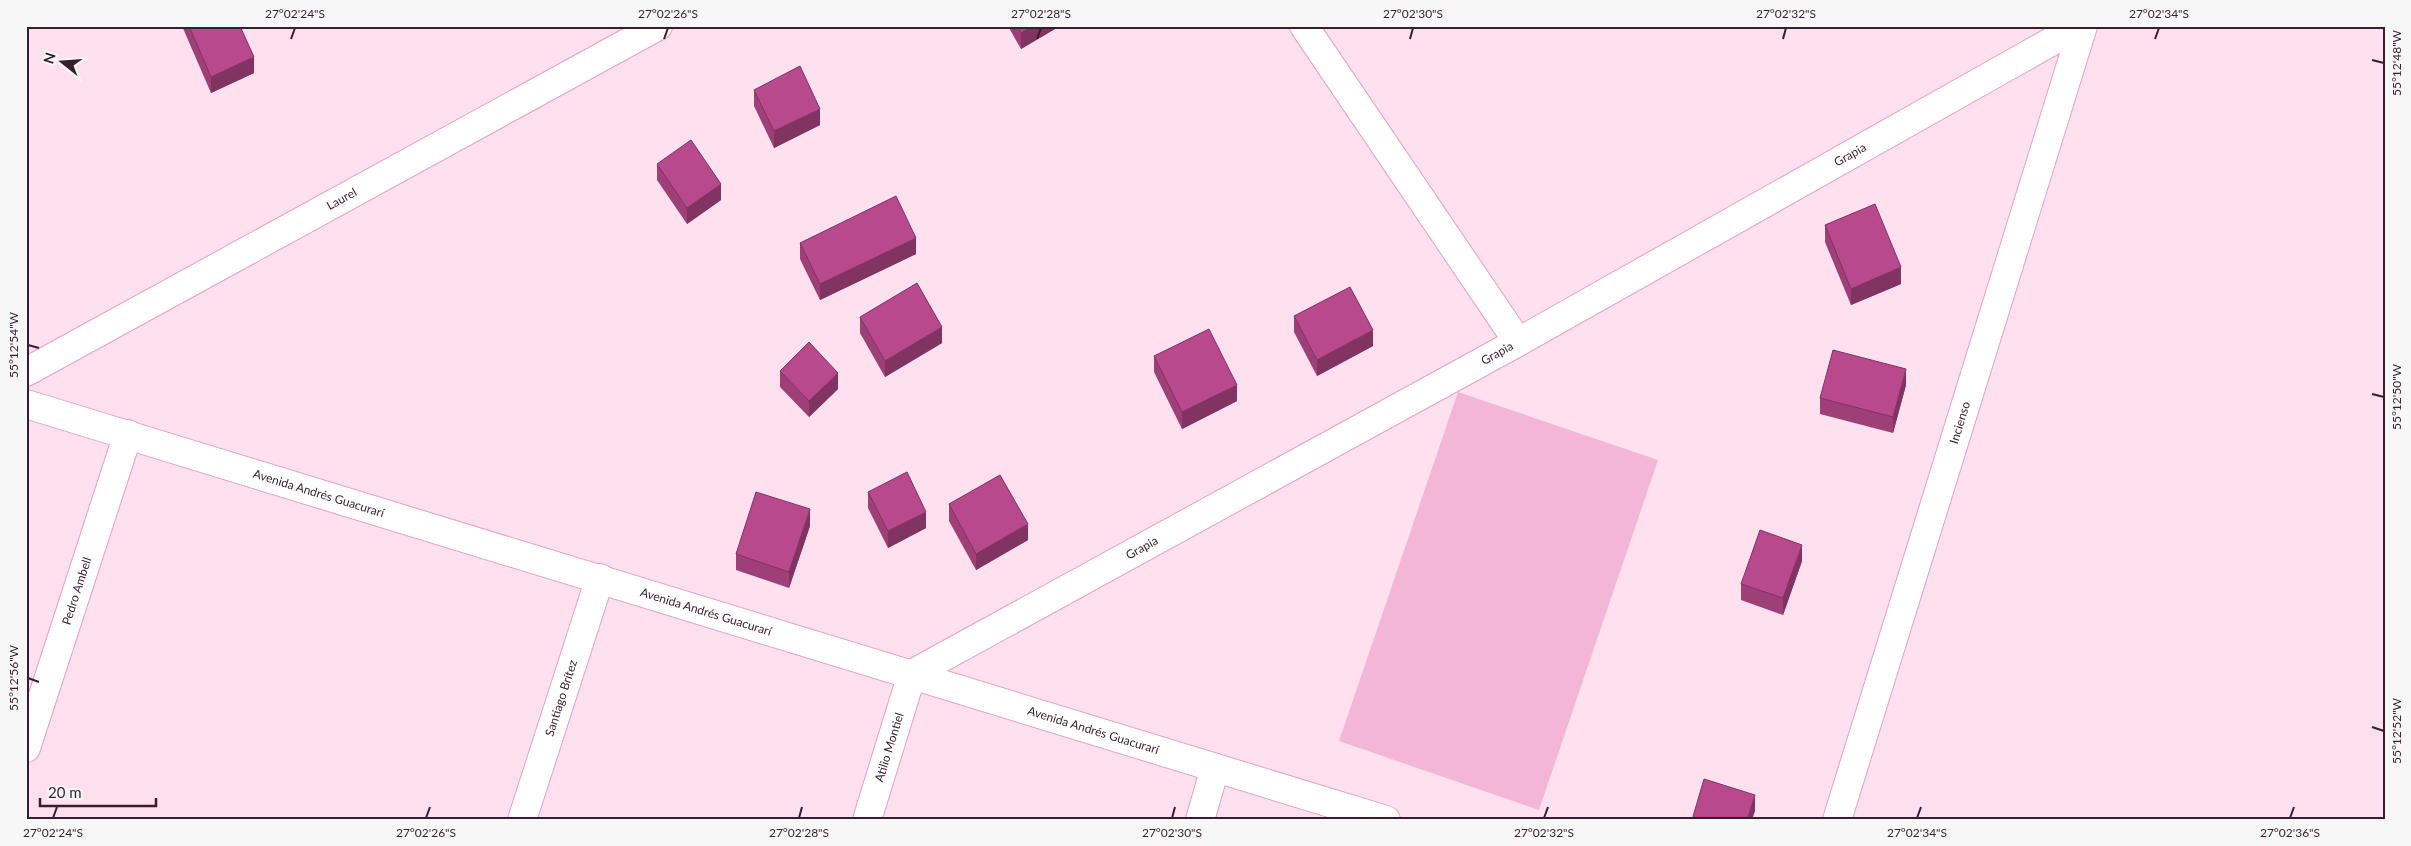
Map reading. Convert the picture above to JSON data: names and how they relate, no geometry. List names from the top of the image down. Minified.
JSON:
{"streets":{"street":["Grapia","Laurel","Incienso","Avenida Andrés Guacurarí","Pedro Ambell","Santiago Brítez","Atilio Montiel"]},"crossings":[["Grapia","Avenida Andrés Guacurarí"],["Grapia","Atilio Montiel"],["Avenida Andrés Guacurarí","Pedro Ambell"],["Avenida Andrés Guacurarí","Santiago Brítez"],["Avenida Andrés Guacurarí","Atilio Montiel"]],"scale_bar":"20 m","north":"left","coordinates":["27°02'24\"S","27°02'26\"S","27°02'28\"S","27°02'30\"S","27°02'32\"S","27°02'34\"S","55°12'48\"W","55°12'54\"W","55°12'50\"W","55°12'56\"W","55°12'52\"W","27°02'36\"S"]}
